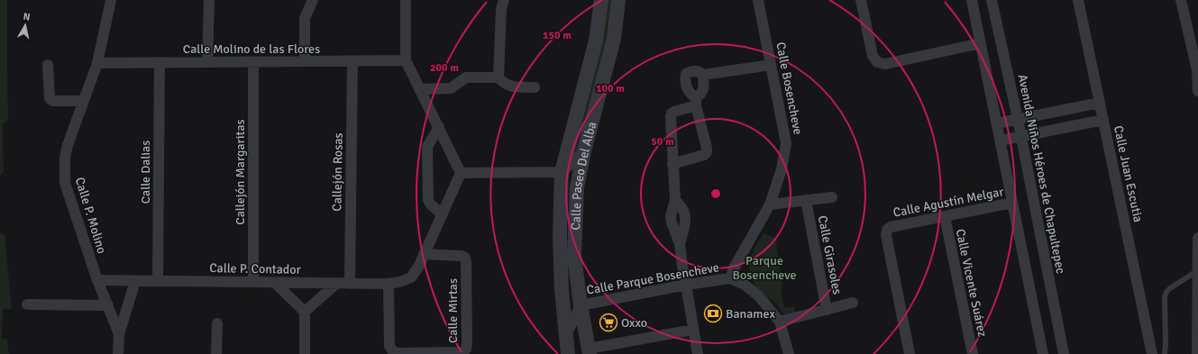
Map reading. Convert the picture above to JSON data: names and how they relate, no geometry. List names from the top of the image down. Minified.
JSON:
{"streets":{"street":["Calle Molino de las Flores","Calle Bosencheve","Calle Dalias","Callejón Margaritas","Callejón Rosas","Avenida Niños Héroes de Chapultepec","Calle Juan Escutia","Calle Paseo Del Alba","Calle Agustín Melgar","Calle P. Molino","Calle Girasoles","Calle P. Contador","Calle Parque Bosencheve","Calle Vicente Suárez","Calle Mirtas"]},"crossings":[["Calle Molino de las Flores","Calle Dalias"],["Calle Molino de las Flores","Callejón Margaritas"],["Calle Molino de las Flores","Callejón Rosas"],["Calle Molino de las Flores","Calle P. Molino"],["Calle Bosencheve","Calle Girasoles"],["Calle Bosencheve","Calle Parque Bosencheve"],["Calle Dalias","Calle P. Contador"],["Callejón Margaritas","Calle P. Contador"],["Callejón Rosas","Calle P. Contador"],["Calle Paseo Del Alba","Calle Parque Bosencheve"],["Calle Agustín Melgar","Calle Vicente Suárez"],["Calle P. Molino","Calle P. Contador"],["Calle P. Contador","Calle Mirtas"]],"parks":["Parque Bosencheve"],"places":{"bank":["Banamex"],"supermarket":["Oxxo"]},"north":"top","rings":["150 m","200 m","100 m","50 m"]}
